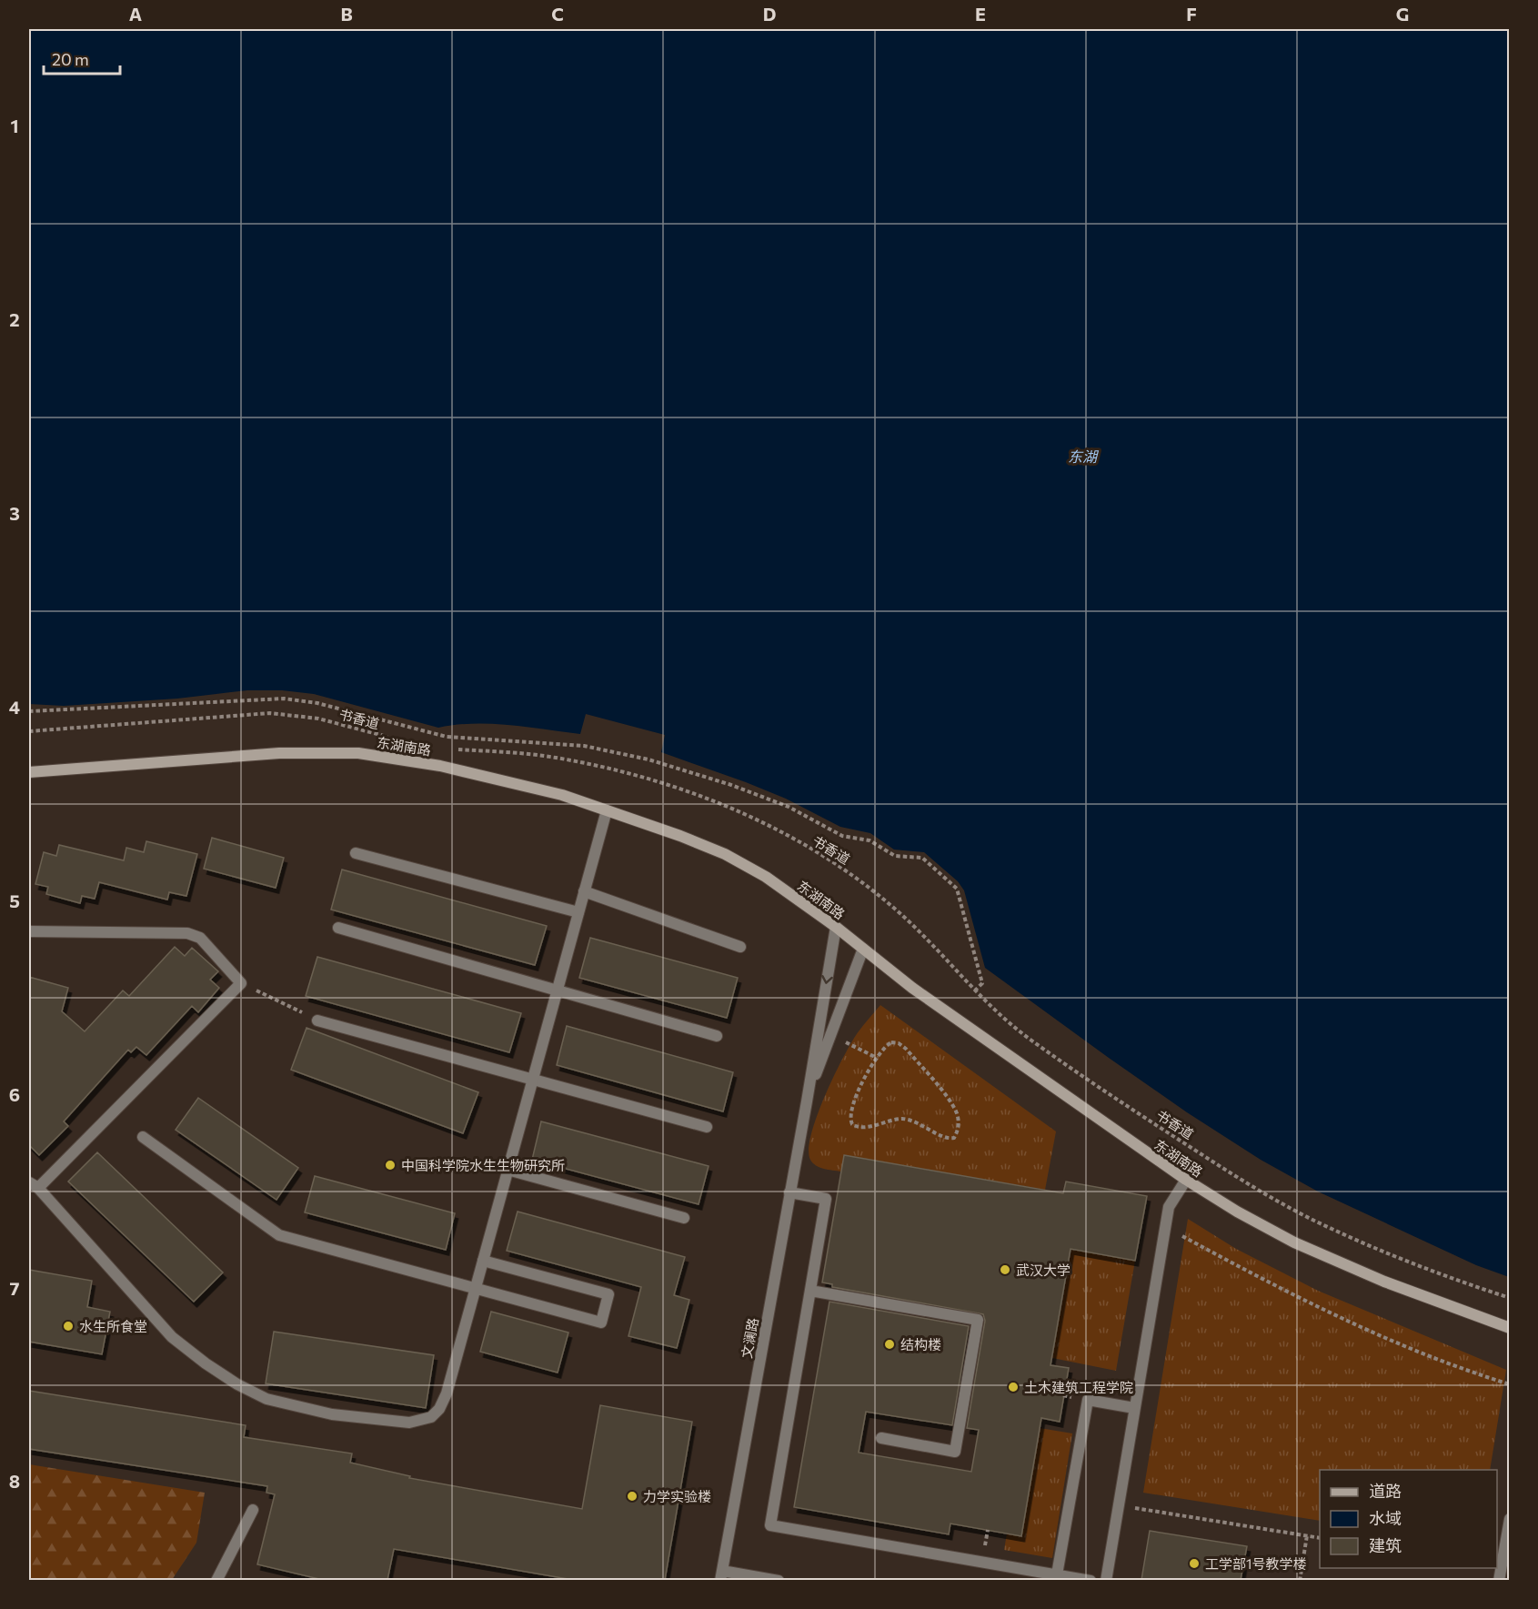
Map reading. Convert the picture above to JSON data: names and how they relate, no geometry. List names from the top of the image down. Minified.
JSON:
{"streets":{"street":["东湖南路","文澜路"],"path":["书香道"]},"crossings":[["东湖南路","文澜路"]],"water":["东湖"],"places":["中国科学院水生生物研究所","武汉大学","水生所食堂","结构楼","土木建筑工程学院","力学实验楼","工学部1号教学楼"],"legend":["道路","水域","建筑"],"scale_bar":"20 m","grid":{"columns":["A","B","C","D","E","F","G"],"rows":["1","2","3","4","5","6","7","8"]}}
